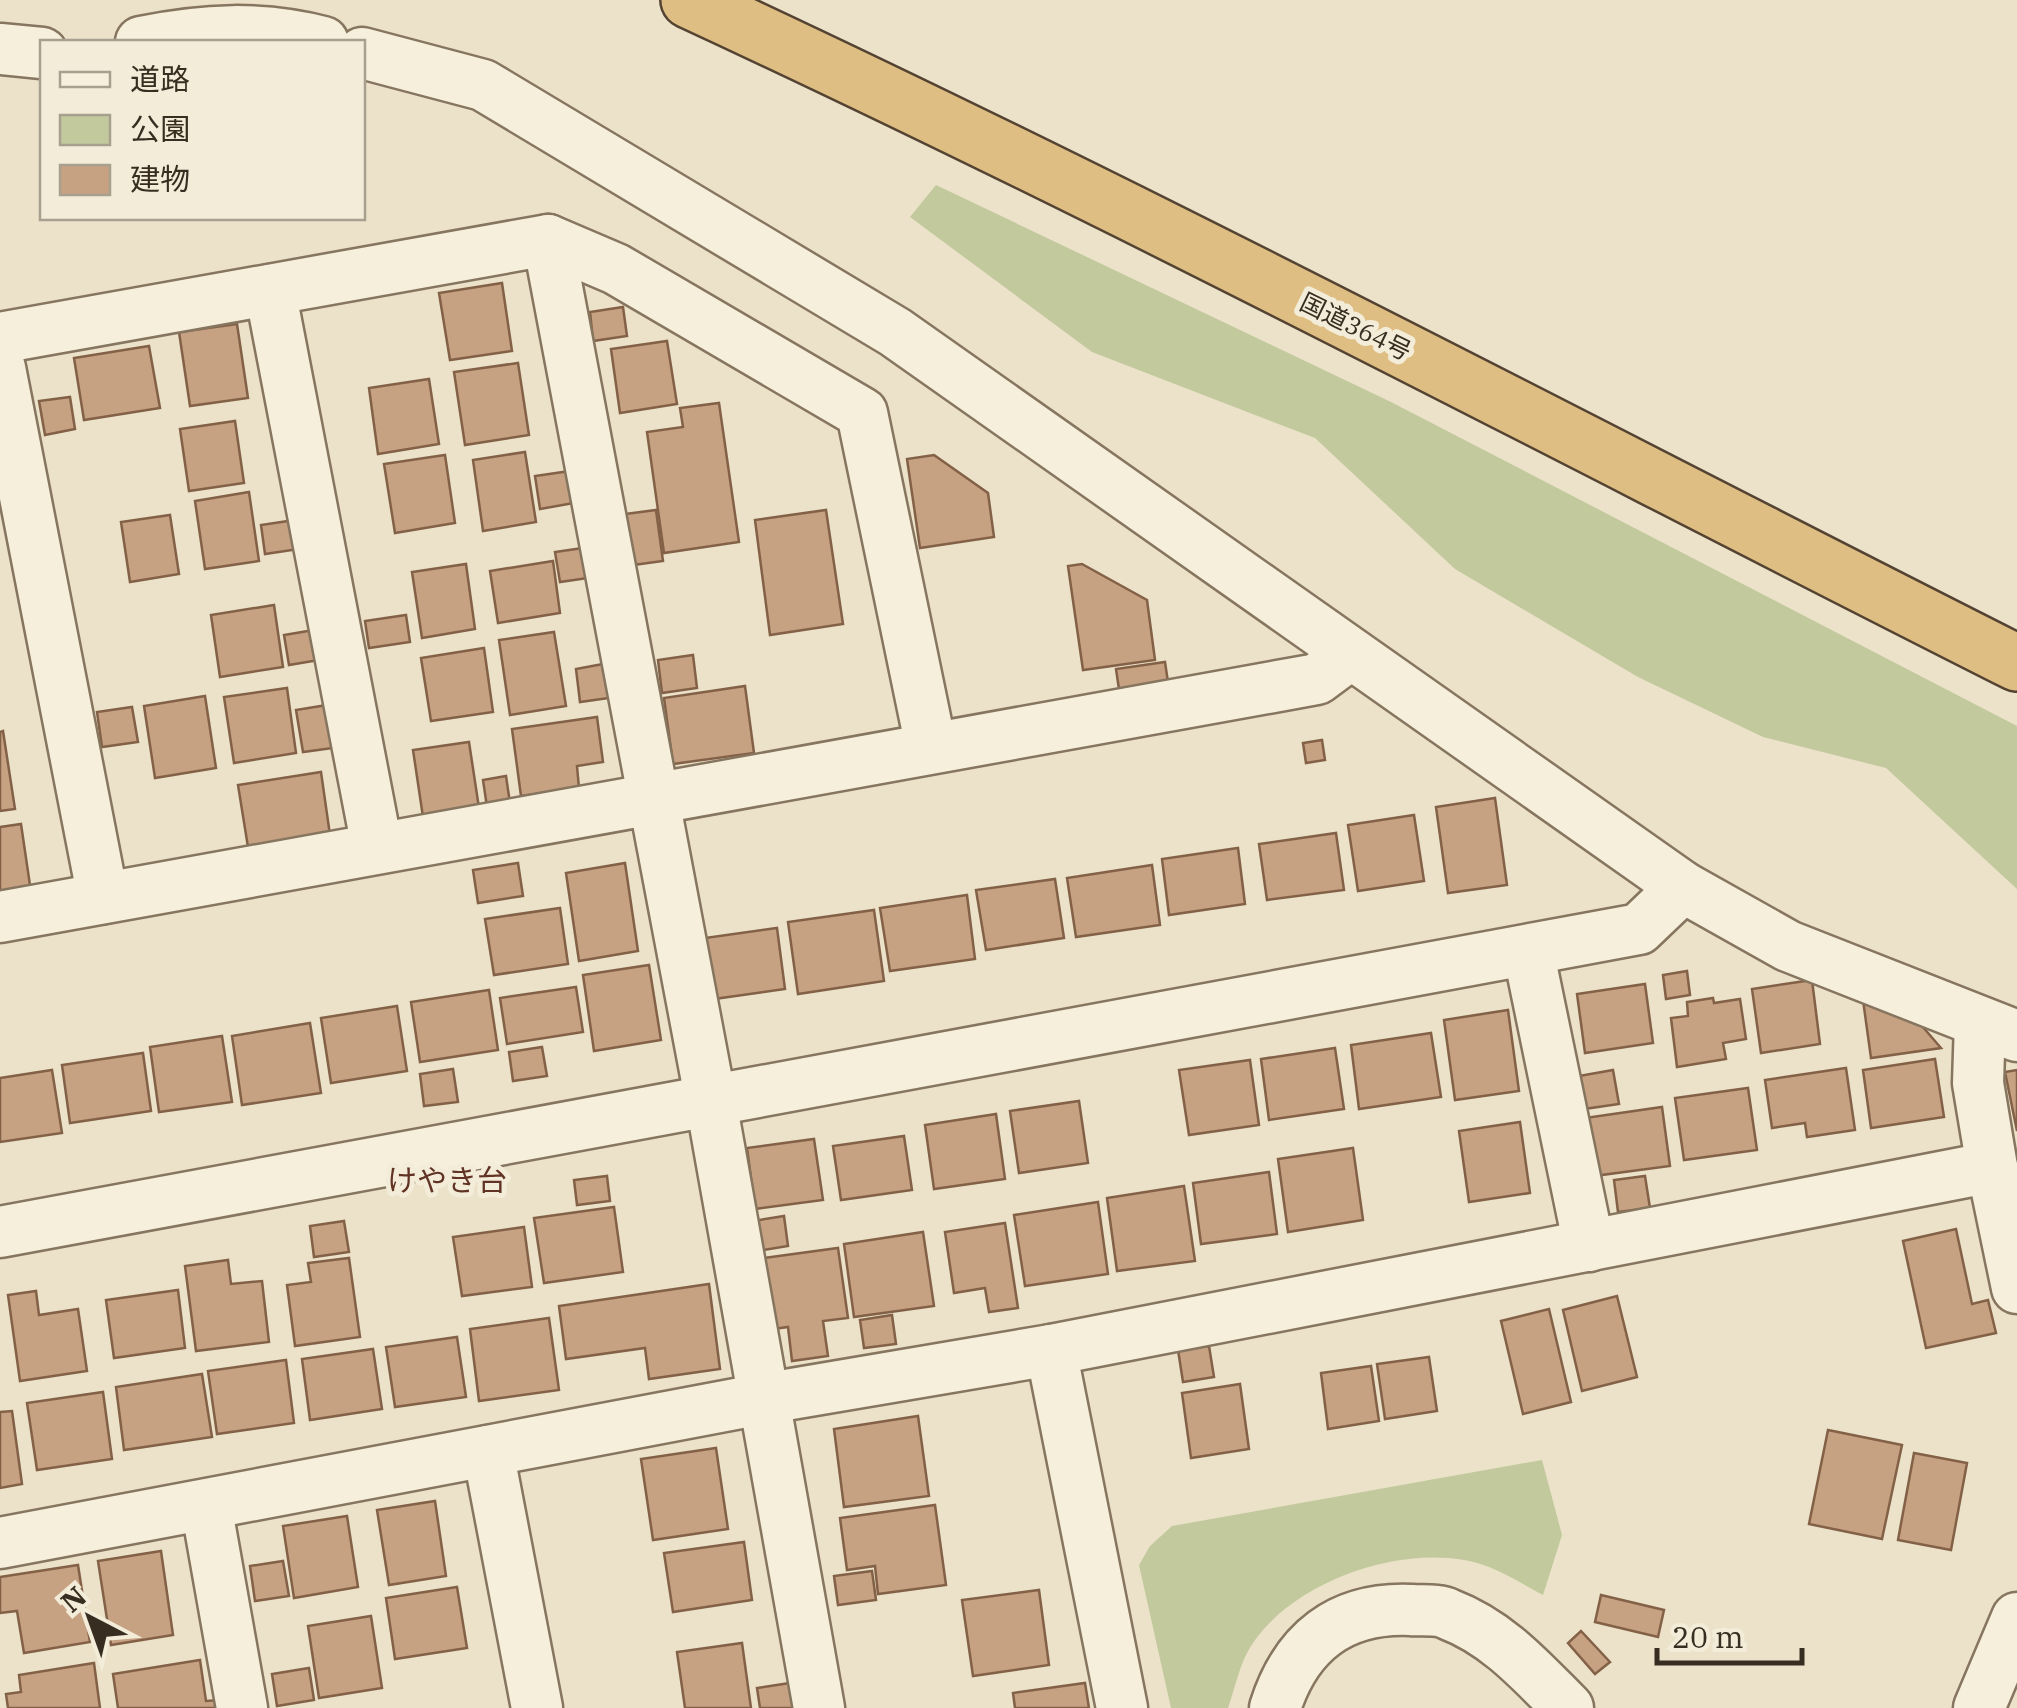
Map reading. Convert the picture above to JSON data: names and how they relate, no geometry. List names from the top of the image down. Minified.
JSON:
{"streets":{"highway":["国道364号"]},"districts":["けやき台"],"legend":["道路","公園","建物"],"scale_bar":"20 m","north":"top left"}
